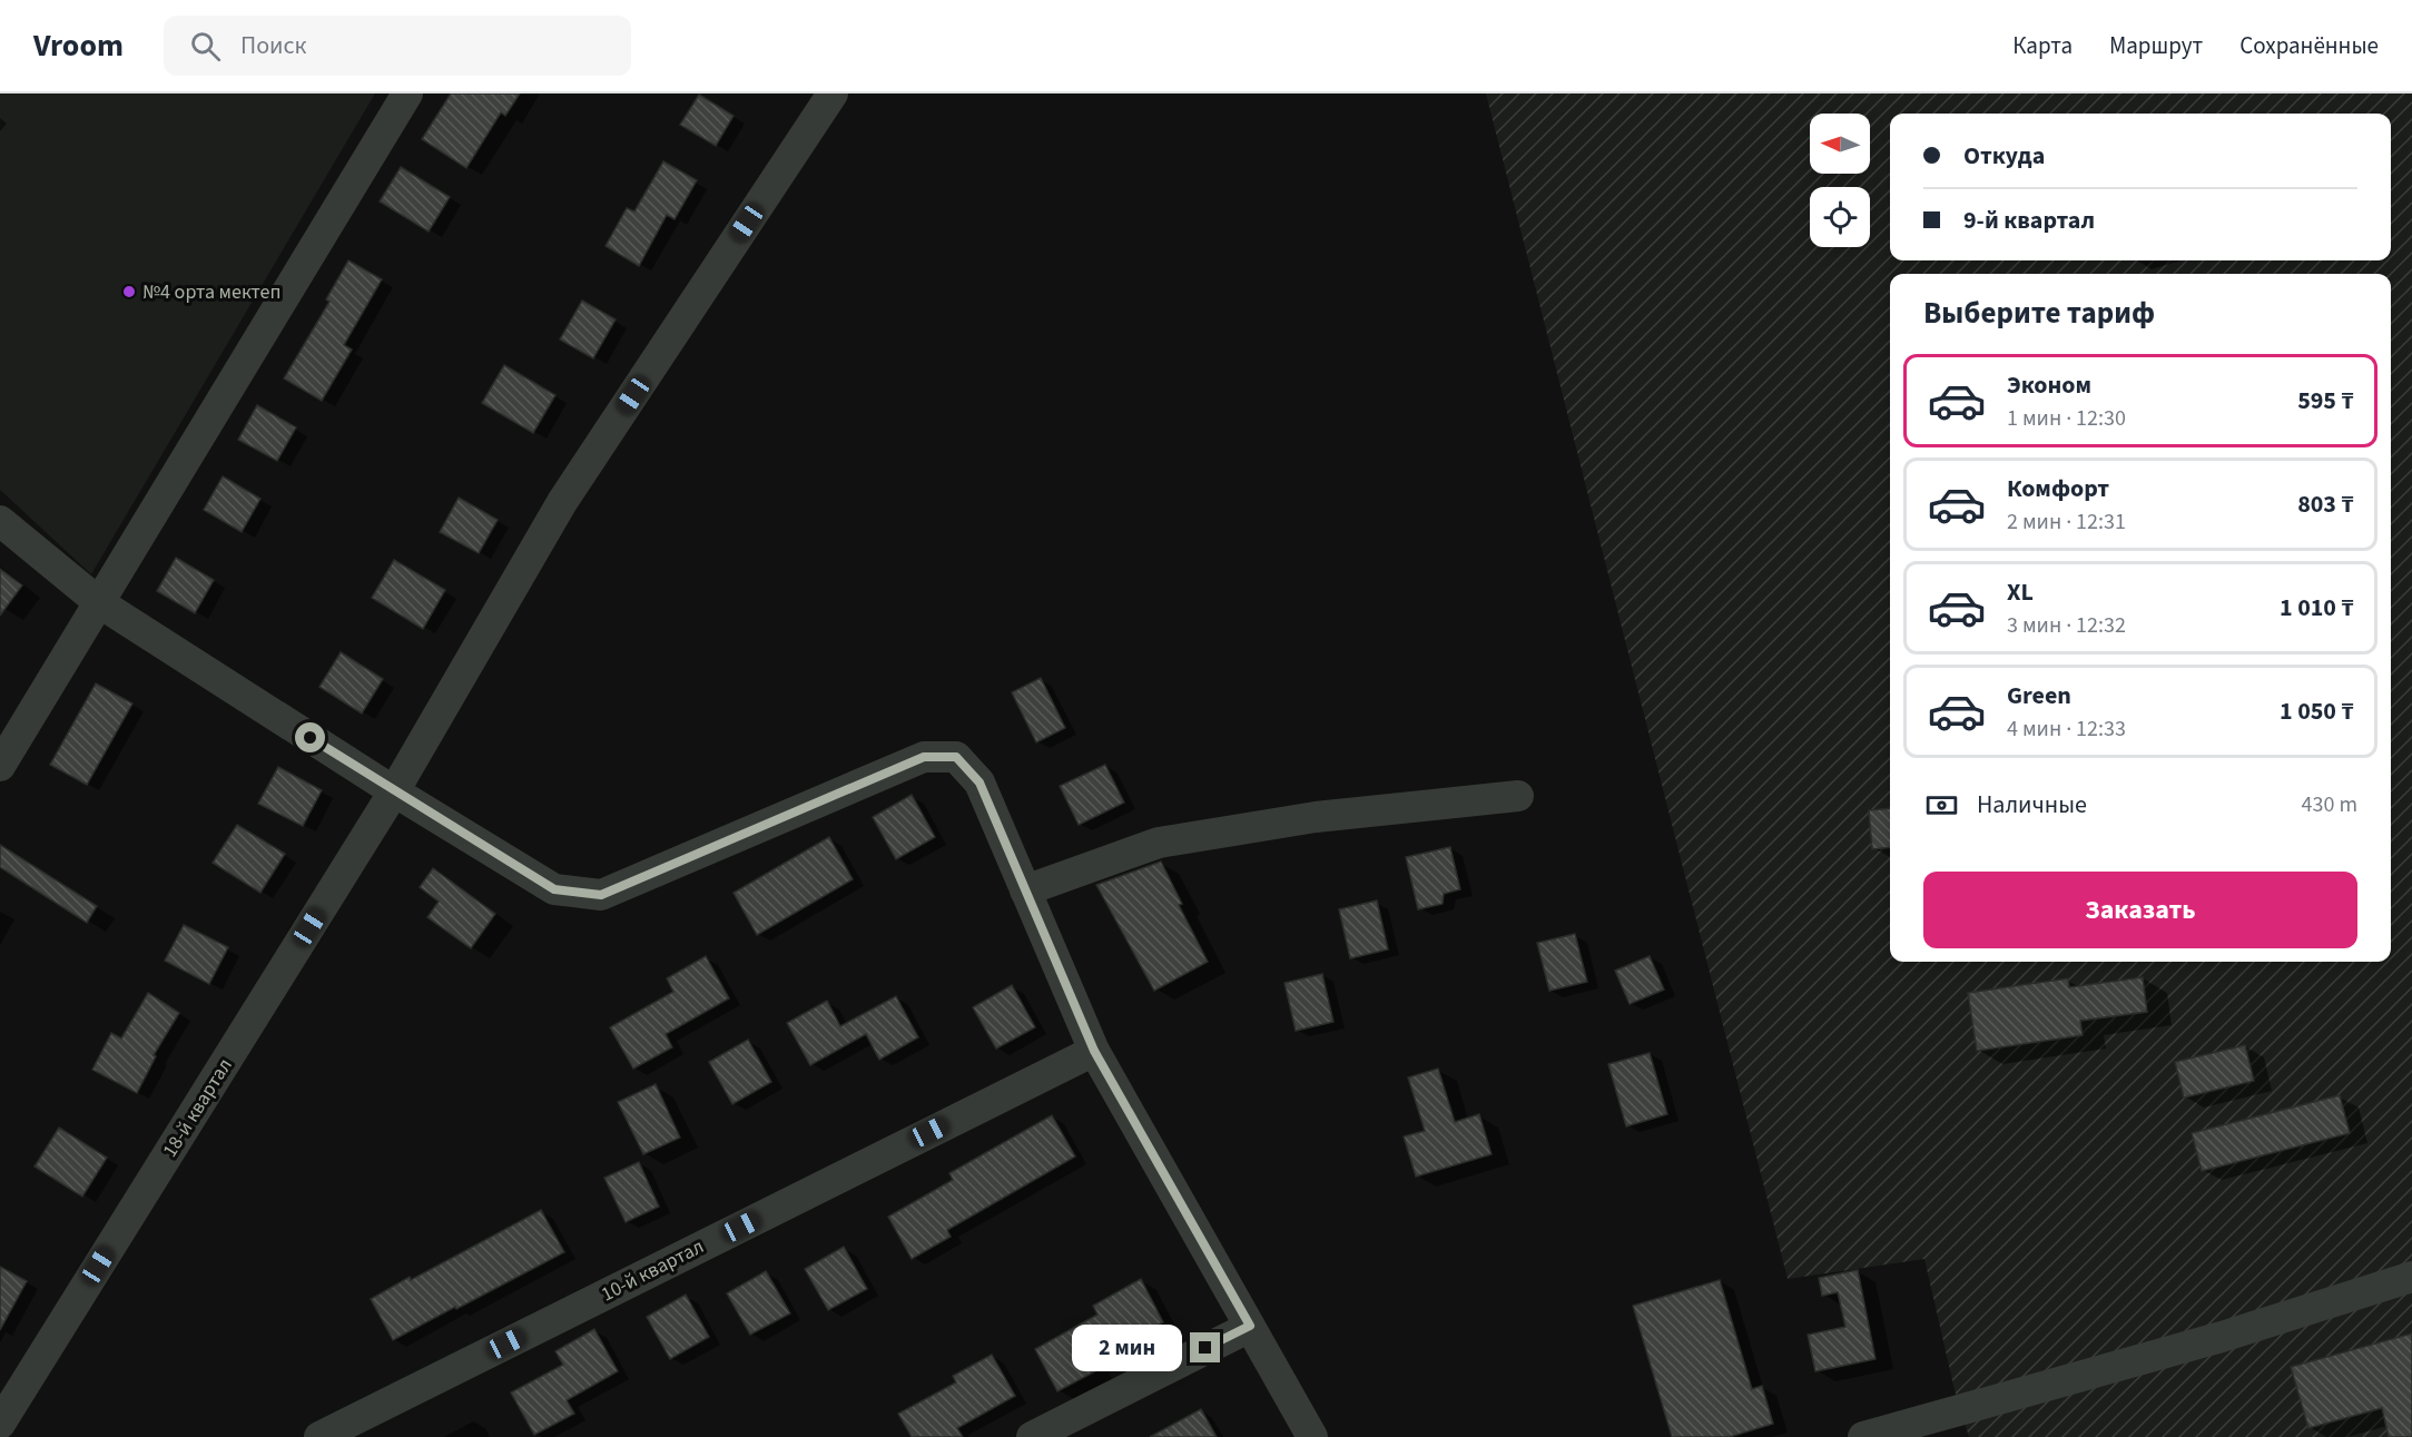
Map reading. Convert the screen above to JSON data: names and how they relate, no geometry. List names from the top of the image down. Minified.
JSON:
{"streets":{"street":["18-й квартал","10-й квартал"]},"places":["№4 орта мектеп"],"north":"left","page":{"header":"Vroom","search":"Поиск","nav":["Карта","Маршрут","Сохранённые"],"banner":["Откуда","9-й квартал"],"heading":"Выберите тариф","list":[{"name":"Эконом","note":"1 мин · 12:30","value":"595 ₸"},{"name":"Комфорт","note":"2 мин · 12:31","value":"803 ₸"},{"name":"XL","note":"3 мин · 12:32","value":"1 010 ₸"},{"name":"Green","note":"4 мин · 12:33","value":"1 050 ₸"}],"pay":["Наличные","430 m"],"buttons":"Заказать","bubble":"2 мин"}}
